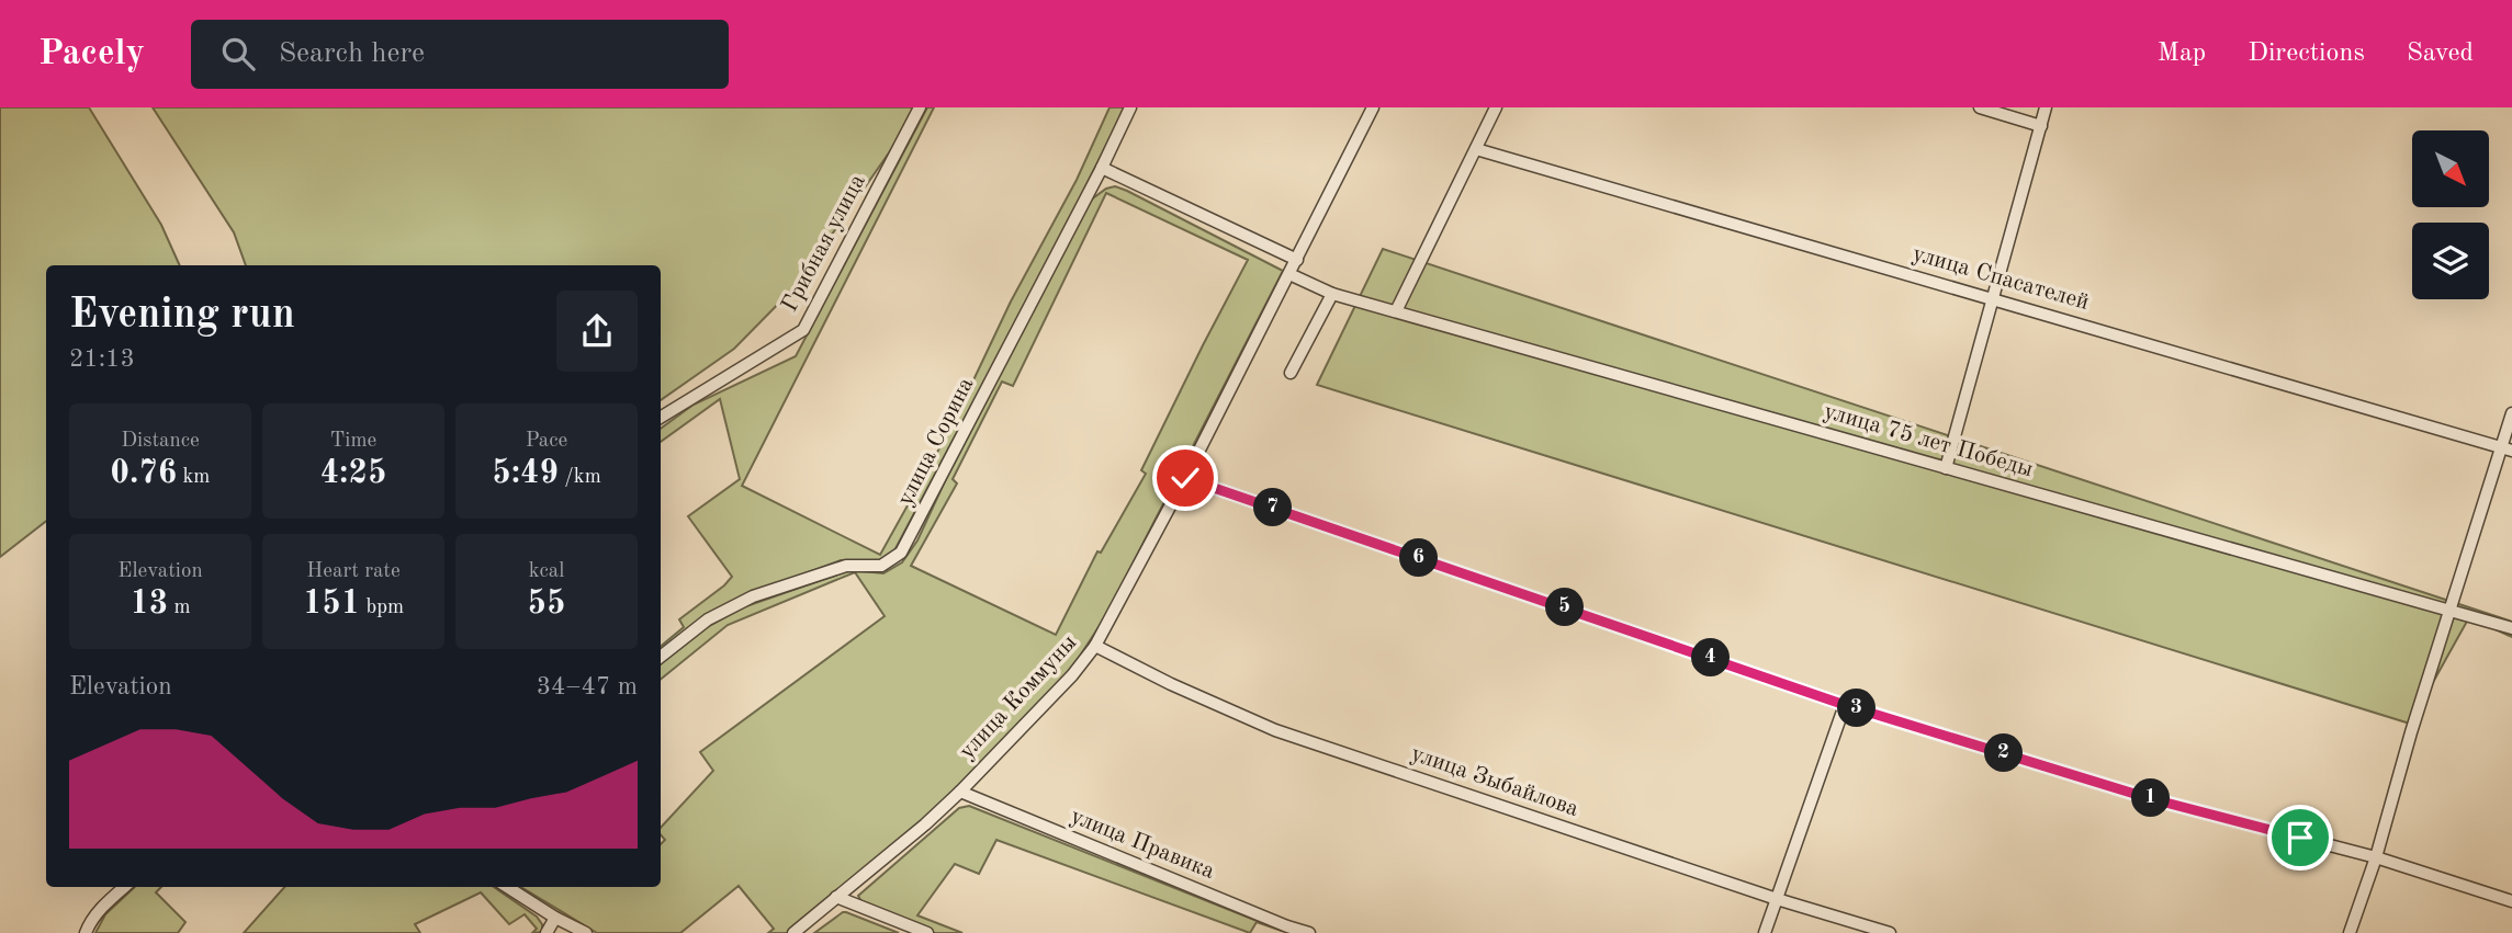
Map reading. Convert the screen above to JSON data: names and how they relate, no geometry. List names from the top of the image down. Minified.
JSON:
{"streets":{"street":["Грибная улица","улица Спасателей","улица 75 лет Победы","улица Сорина","улица Коммуны","улица Зыбайлова","улица Правика"]},"crossings":[["улица 75 лет Победы","улица Коммуны"],["улица Коммуны","улица Зыбайлова"],["улица Коммуны","улица Правика"]],"north":"bottom right","page":{"header":"Pacely","search":"Search here","nav":["Map","Directions","Saved"],"heading":["Evening run","21:13"],"stats":[["Distance","0.76 km"],["Time","4:25"],["Pace","5:49 /km"],["Elevation","13 m"],["Heart rate","151 bpm"],["kcal","55"]],"pins":["7","6","5","4","3","2","1"],"chart":["Elevation","34–47 m"]}}
